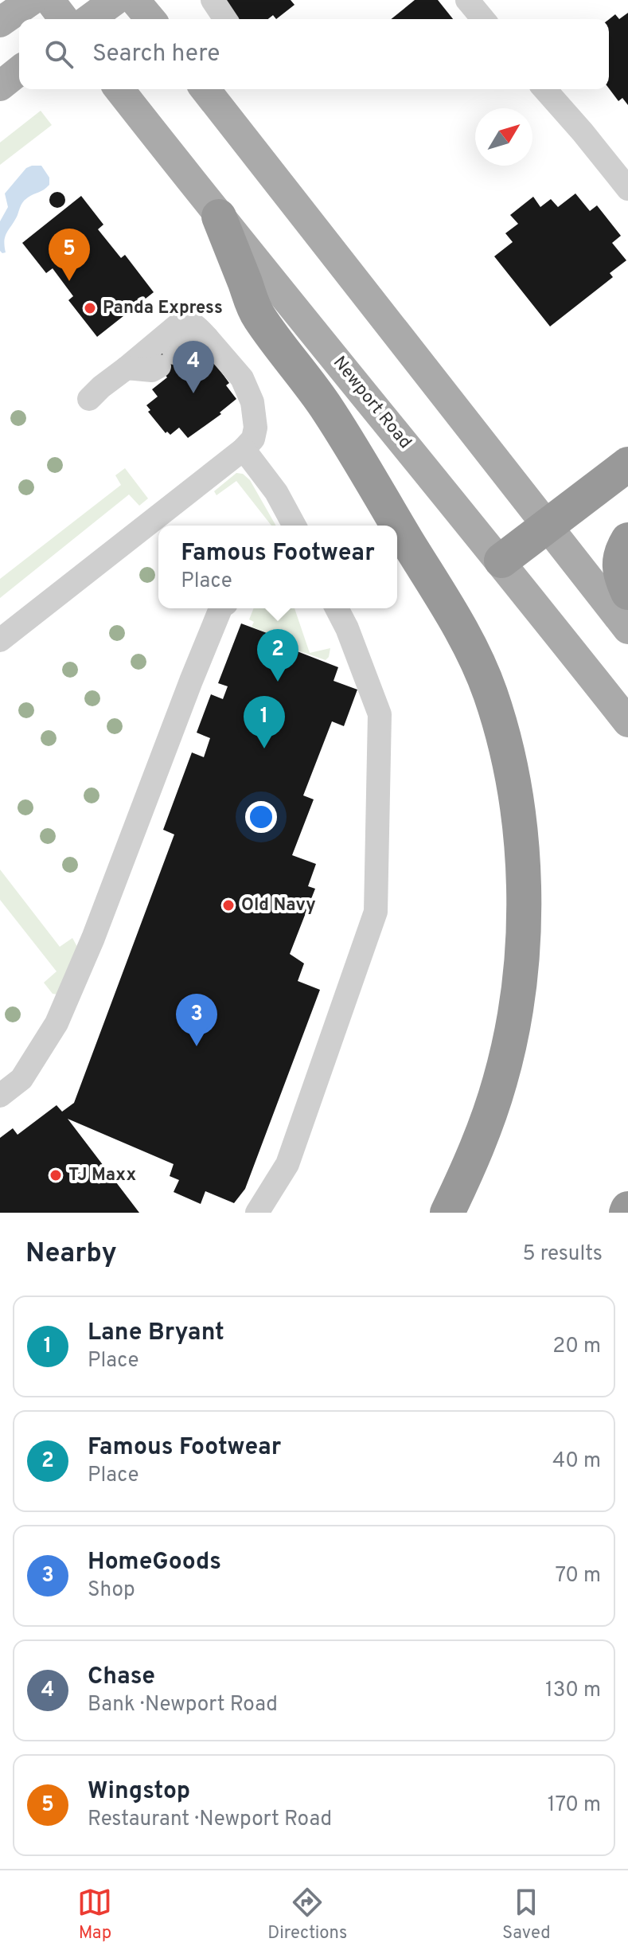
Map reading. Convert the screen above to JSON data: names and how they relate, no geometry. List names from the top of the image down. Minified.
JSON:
{"streets":{"main road":["Newport Road"]},"places":["Panda Express","Old Navy","TJ Maxx"],"north":"top right","page":{"search":"Search here","pins":["5","4","2","1","3"],"popup":["Famous Footwear","Place"],"heading":["Nearby","5 results"],"list":[{"mark":"1","name":"Lane Bryant","note":"Place","value":"20 m"},{"mark":"2","name":"Famous Footwear","note":"Place","value":"40 m"},{"mark":"3","name":"HomeGoods","note":"Shop","value":"70 m"},{"mark":"4","name":"Chase","note":"Bank · Newport Road","value":"130 m"},{"mark":"5","name":"Wingstop","note":"Restaurant · Newport Road","value":"170 m"}],"nav":["Map","Directions","Saved"]}}
